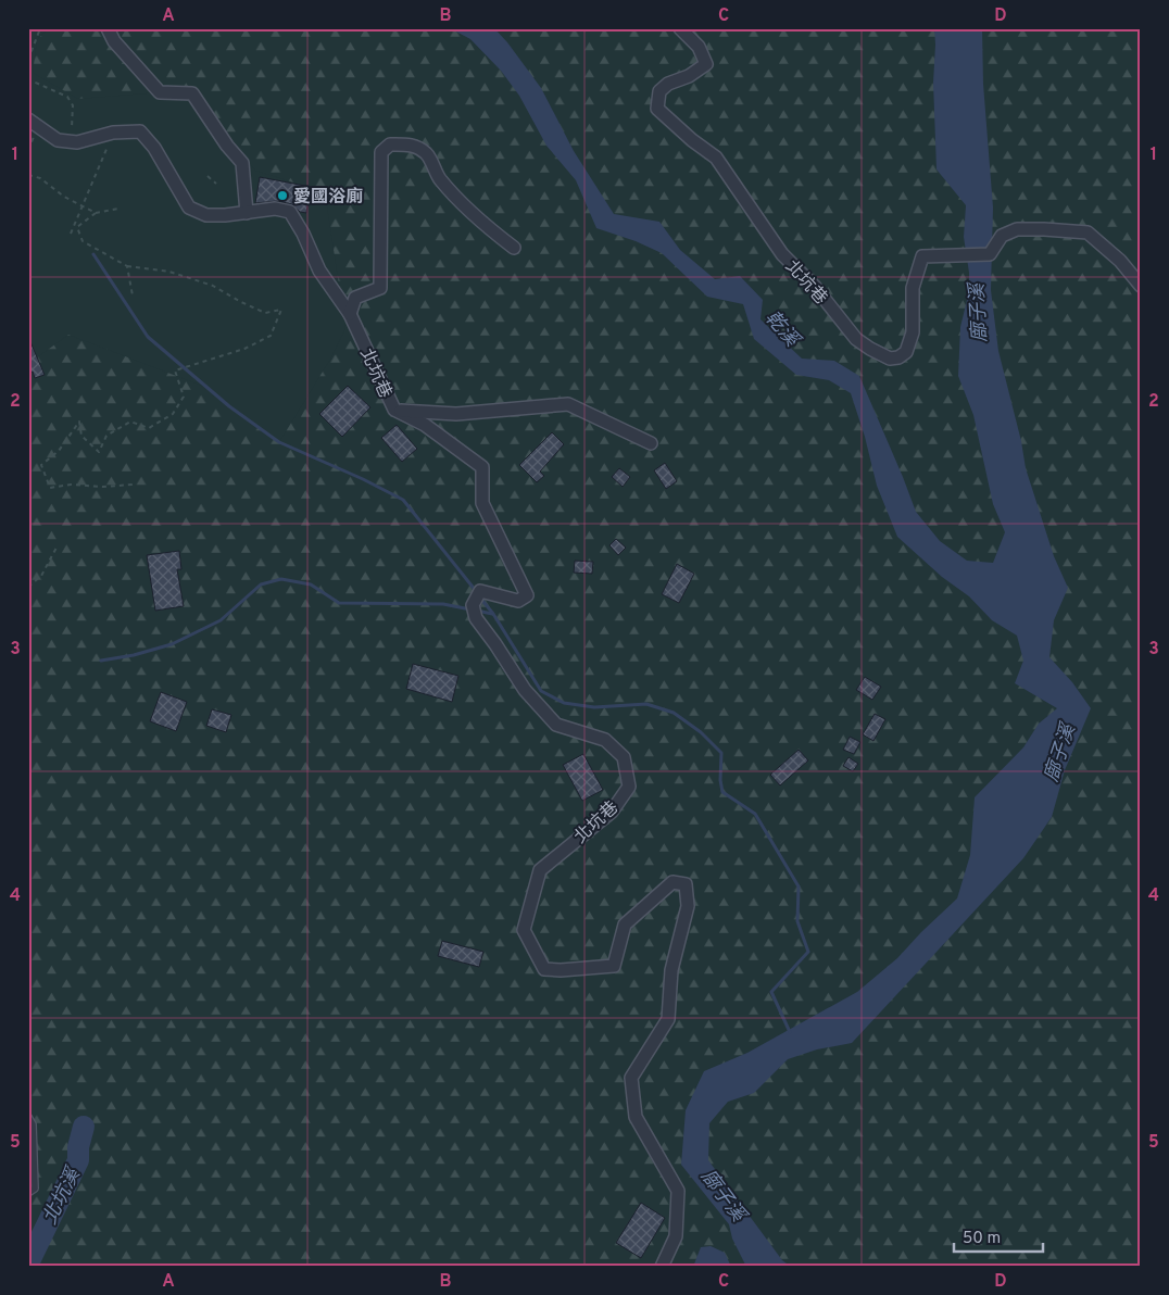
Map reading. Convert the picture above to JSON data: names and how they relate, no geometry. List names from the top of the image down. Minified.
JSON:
{"streets":{"street":["北坑巷"]},"water":["廍子溪","乾溪","北坑溪"],"places":["愛國浴廁"],"scale_bar":"50 m","grid":{"columns":["A","B","C","D"],"rows":["1","2","3","4","5"]}}
